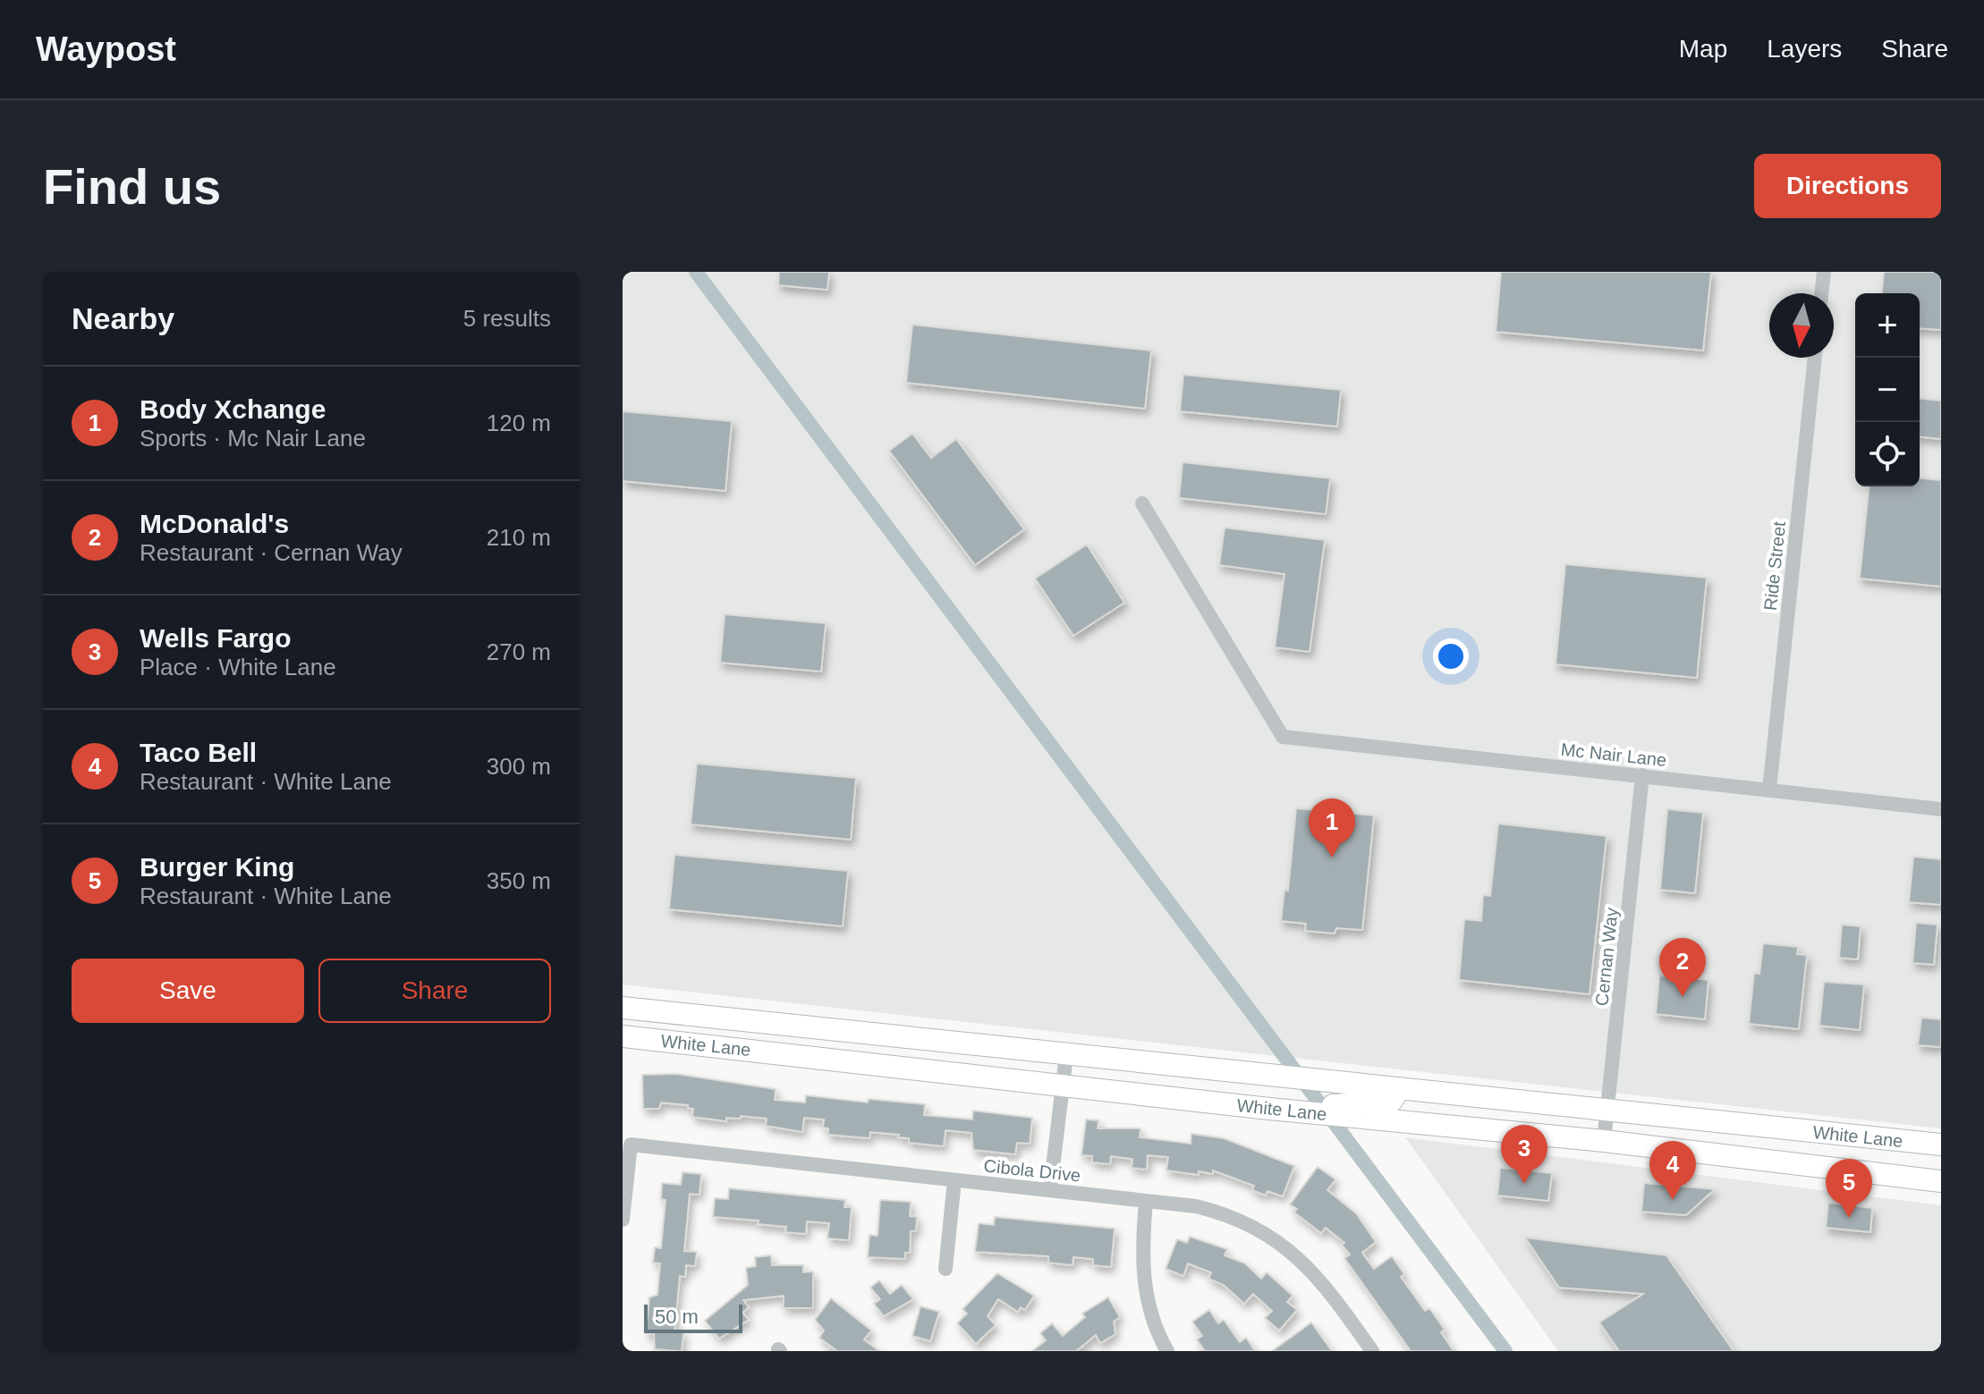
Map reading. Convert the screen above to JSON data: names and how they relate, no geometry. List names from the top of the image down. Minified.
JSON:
{"streets":{"main road":["White Lane"],"street":["Ride Street","Mc Nair Lane","Cernan Way","Cibola Drive"]},"crossings":[["Ride Street","Mc Nair Lane"],["Mc Nair Lane","Cernan Way"],["Cernan Way","White Lane"]],"scale_bar":"50 m","north":"bottom","page":{"header":"Waypost","nav":["Map","Layers","Share"],"buttons":["Directions",["Save","Share"]],"title":"Find us","heading":["Nearby","5 results"],"map_buttons":["+","−"],"list":[{"mark":"1","name":"Body Xchange","note":"Sports · Mc Nair Lane","value":"120 m"},{"mark":"2","name":"McDonald's","note":"Restaurant · Cernan Way","value":"210 m"},{"mark":"3","name":"Wells Fargo","note":"Place · White Lane","value":"270 m"},{"mark":"4","name":"Taco Bell","note":"Restaurant · White Lane","value":"300 m"},{"mark":"5","name":"Burger King","note":"Restaurant · White Lane","value":"350 m"}],"pins":["1","2","3","4","5"],"scale":"50 m"}}
